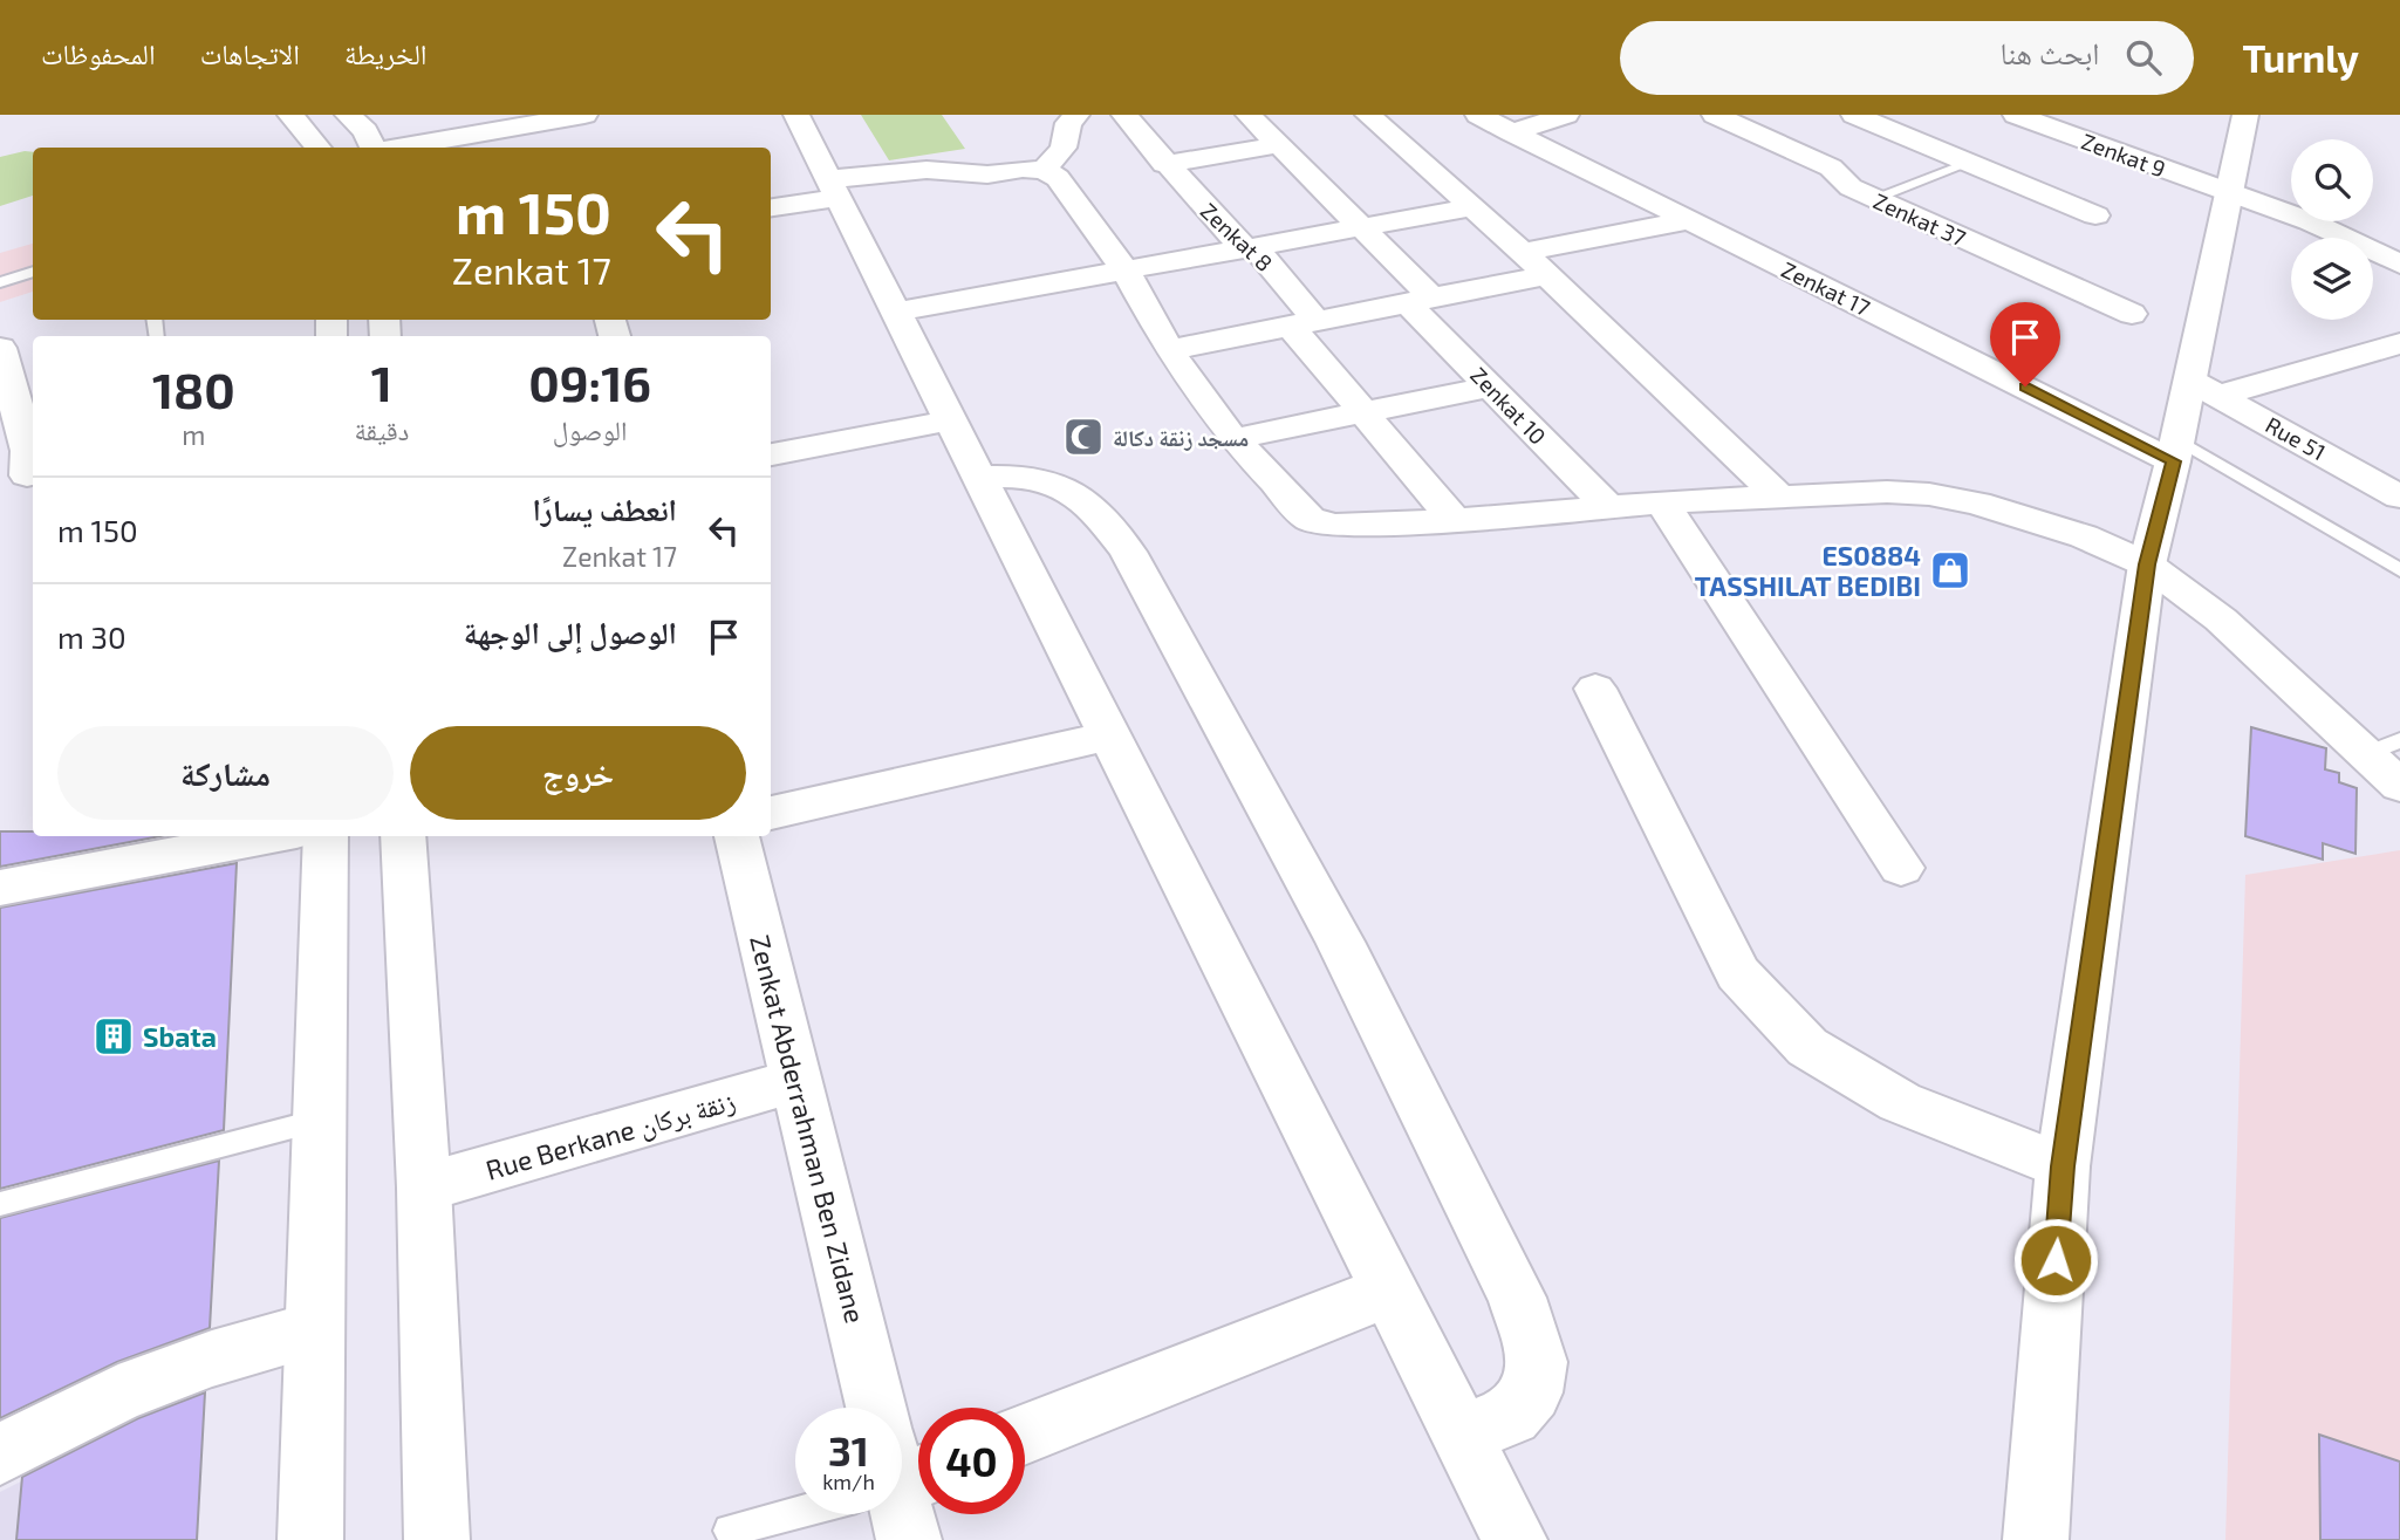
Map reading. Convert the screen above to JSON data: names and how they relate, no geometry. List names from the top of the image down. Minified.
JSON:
{"streets":{"street":["Zenkat 9","Zenkat 37","Zenkat 8","Zenkat 17","Zenkat 10","Rue 51","Zenkat Abderrahman Ben Zidane","Rue Berkane زنقة بركان"]},"crossings":[["Zenkat Abderrahman Ben Zidane","Rue Berkane زنقة بركان"]],"places":{"mosque":["مسجد زنقة دكالة"],"shop":["ES0884 TASSHILAT BEDIBI"],"building":["Sbata"]},"page":{"header":"Turnly","search":"ابحث هنا","nav":["الخريطة","الاتجاهات","المحفوظات"],"turn":["150 m","Zenkat 17"],"eta":["09:16","الوصول","1","دقيقة","180","m"],"list":[{"name":"انعطف يسارًا","note":"Zenkat 17","value":"150 m"},{"name":"الوصول إلى الوجهة","value":"30 m"}],"buttons":["خروج","مشاركة"],"speed":"31 km/h","limit":"40"}}
